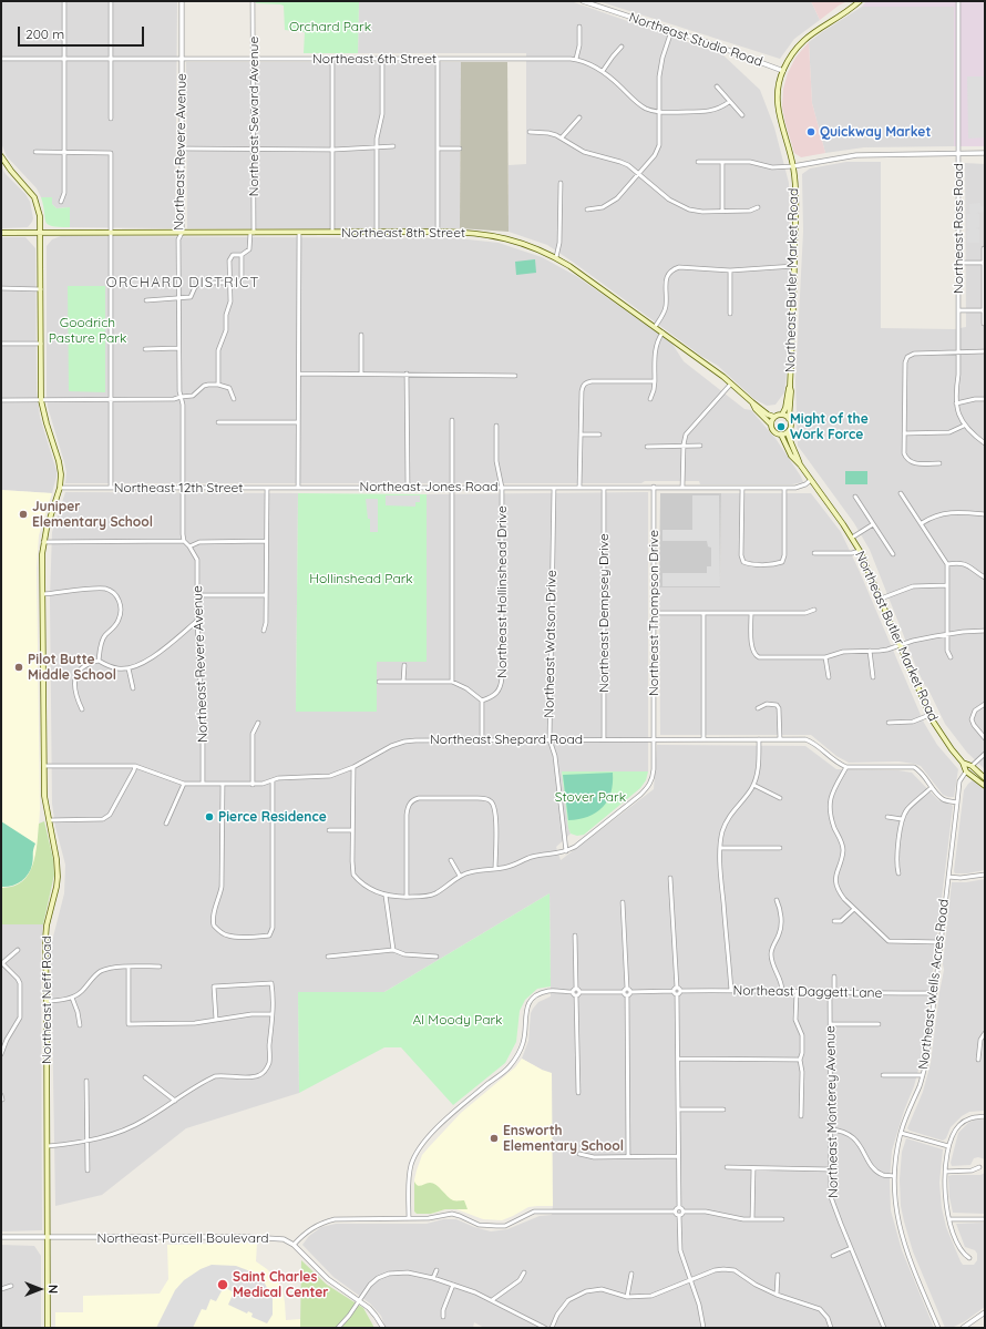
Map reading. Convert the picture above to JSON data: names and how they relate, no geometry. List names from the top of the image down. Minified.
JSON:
{"streets":{"main road":["Northeast 8th Street","Northeast Butler Market Road","Northeast Neff Road"],"street":["Northeast Studio Road","Northeast 6th Street","Northeast Seward Avenue","Northeast Revere Avenue","Northeast Ross Road","Northeast Jones Road","Northeast 12th Street","Northeast Hollinshead Drive","Northeast Dempsey Drive","Northeast Thompson Drive","Northeast Watson Drive","Northeast Shepard Road","Northeast Wells Acres Road","Northeast Daggett Lane","Northeast Monterey Avenue","Northeast Purcell Boulevard"]},"crossings":[["Northeast Studio Road","Northeast Butler Market Road"],["Northeast 6th Street","Northeast Seward Avenue"],["Northeast 6th Street","Northeast Revere Avenue"],["Northeast Seward Avenue","Northeast 8th Street"],["Northeast Revere Avenue","Northeast 8th Street"],["Northeast Revere Avenue","Northeast 12th Street"],["Northeast Revere Avenue","Northeast Shepard Road"],["Northeast 8th Street","Northeast Butler Market Road"],["Northeast 8th Street","Northeast Neff Road"],["Northeast Butler Market Road","Northeast Jones Road"],["Northeast Butler Market Road","Northeast Wells Acres Road"],["Northeast Jones Road","Northeast 12th Street"],["Northeast Jones Road","Northeast Hollinshead Drive"],["Northeast Jones Road","Northeast Dempsey Drive"],["Northeast Jones Road","Northeast Thompson Drive"],["Northeast Jones Road","Northeast Watson Drive"],["Northeast 12th Street","Northeast Neff Road"],["Northeast Dempsey Drive","Northeast Shepard Road"],["Northeast Thompson Drive","Northeast Watson Drive"],["Northeast Thompson Drive","Northeast Shepard Road"],["Northeast Watson Drive","Northeast Shepard Road"],["Northeast Shepard Road","Northeast Neff Road"],["Northeast Wells Acres Road","Northeast Daggett Lane"],["Northeast Daggett Lane","Northeast Monterey Avenue"],["Northeast Neff Road","Northeast Purcell Boulevard"]],"districts":["ORCHARD DISTRICT"],"parks":["Orchard Park","Goodrich Pasture Park","Hollinshead Park","Stover Park","Al Moody Park"],"places":["Quickway Market","Might of the Work Force","Juniper Elementary School","Pilot Butte Middle School","Pierce Residence","Ensworth Elementary School","Saint Charles Medical Center"],"scale_bar":"200 m","north":"right"}
